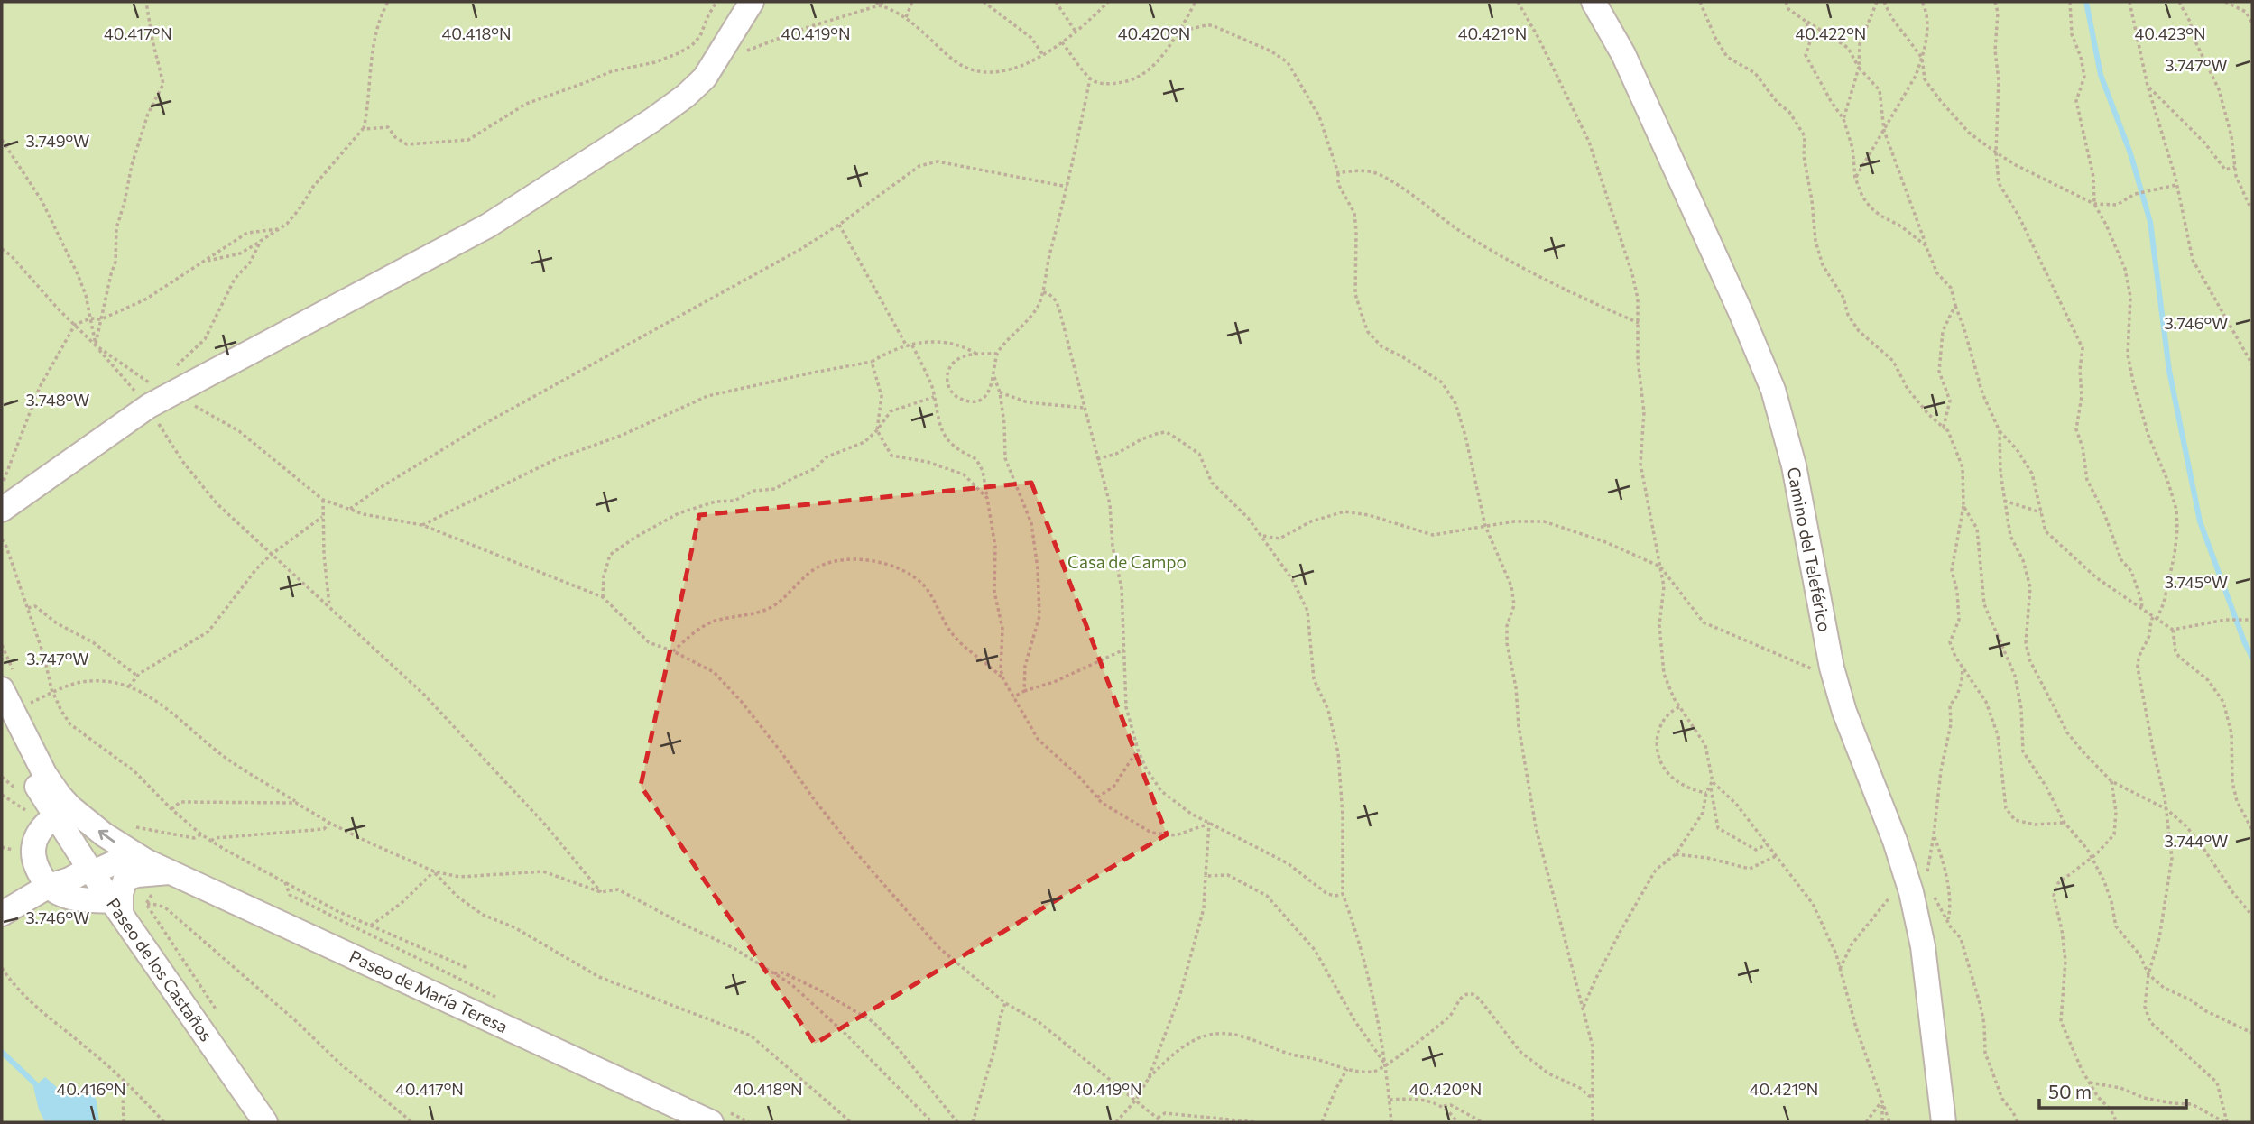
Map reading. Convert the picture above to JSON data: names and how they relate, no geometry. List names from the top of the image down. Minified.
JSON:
{"streets":{"street":["Camino del Teleférico","Paseo de los Castaños","Paseo de María Teresa"]},"crossings":[["Paseo de los Castaños","Paseo de María Teresa"]],"parks":["Casa de Campo"],"scale_bar":"50 m","coordinates":["40.417°N","40.418°N","40.419°N","40.420°N","40.421°N","40.422°N","40.423°N","3.747°W","3.749°W","3.746°W","3.748°W","3.745°W","3.744°W","40.416°N"]}
